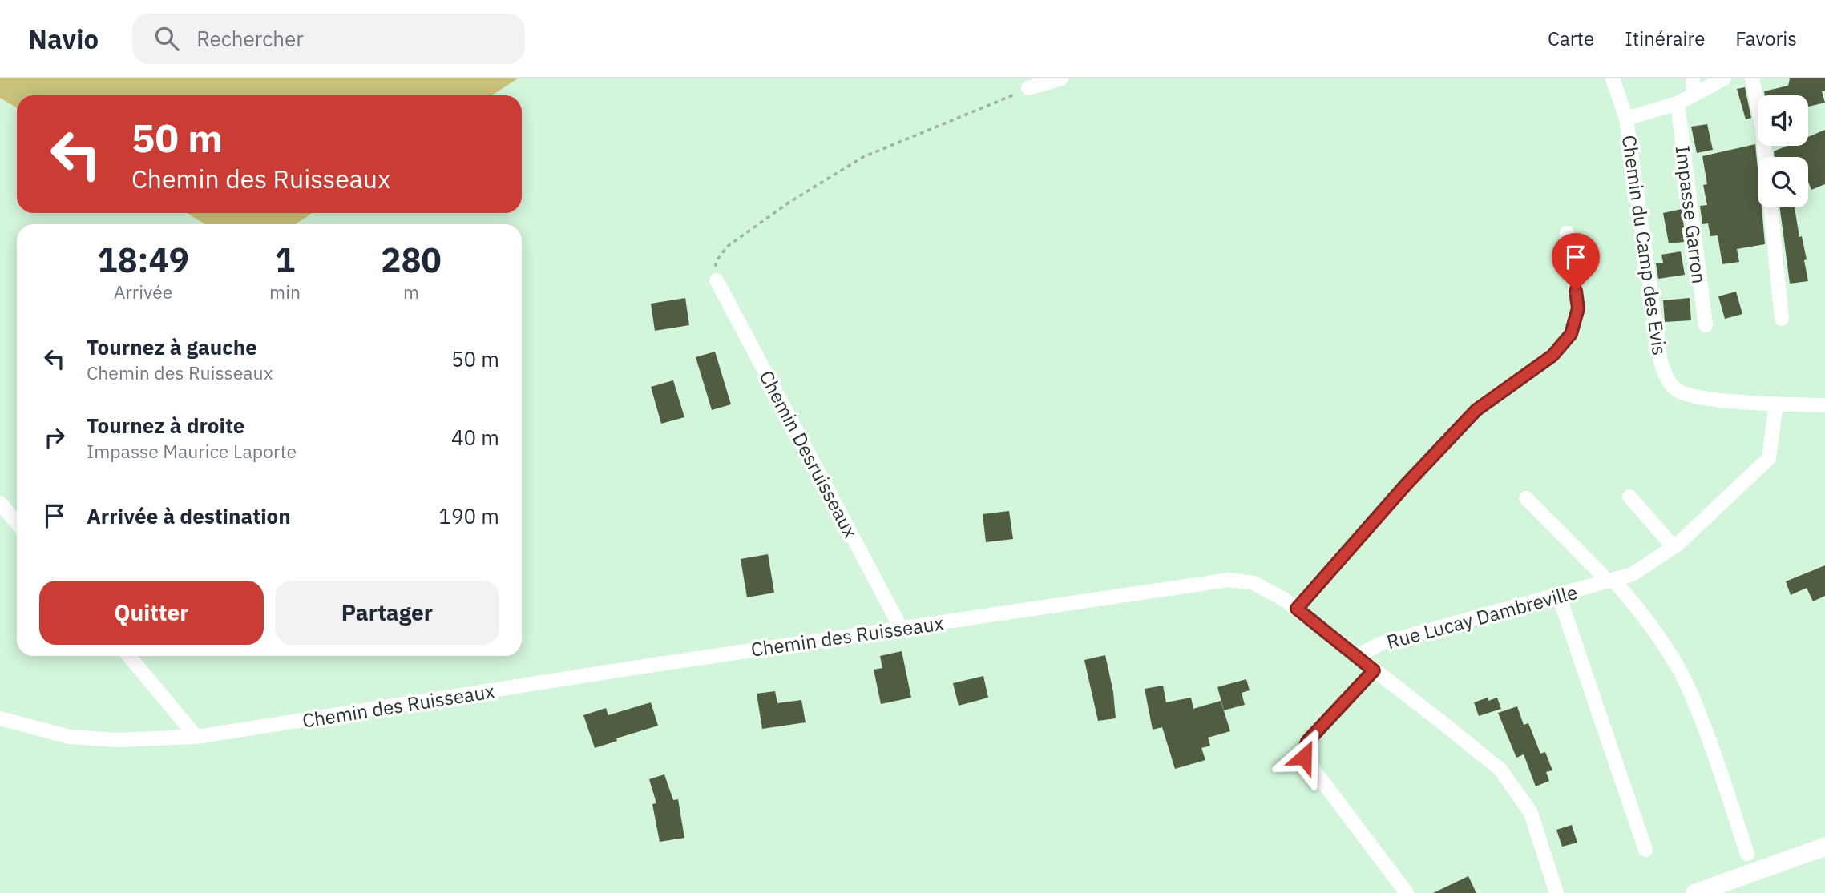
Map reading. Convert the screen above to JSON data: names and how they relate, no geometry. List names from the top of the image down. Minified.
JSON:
{"streets":{"street":["Impasse Garron","Chemin du Camp des Evis","Chemin Desruisseaux","Rue Lucay Dambreville","Chemin des Ruisseaux"]},"crossings":[["Impasse Garron","Chemin du Camp des Evis"],["Chemin du Camp des Evis","Rue Lucay Dambreville"],["Chemin Desruisseaux","Chemin des Ruisseaux"],["Rue Lucay Dambreville","Chemin des Ruisseaux"]],"page":{"header":"Navio","search":"Rechercher","nav":["Carte","Itinéraire","Favoris"],"turn":["50 m","Chemin des Ruisseaux"],"eta":["18:49","Arrivée","1","min","280","m"],"list":[{"name":"Tournez à gauche","note":"Chemin des Ruisseaux","value":"50 m"},{"name":"Tournez à droite","note":"Impasse Maurice Laporte","value":"40 m"},{"name":"Arrivée à destination","value":"190 m"}],"buttons":["Quitter","Partager"]}}
